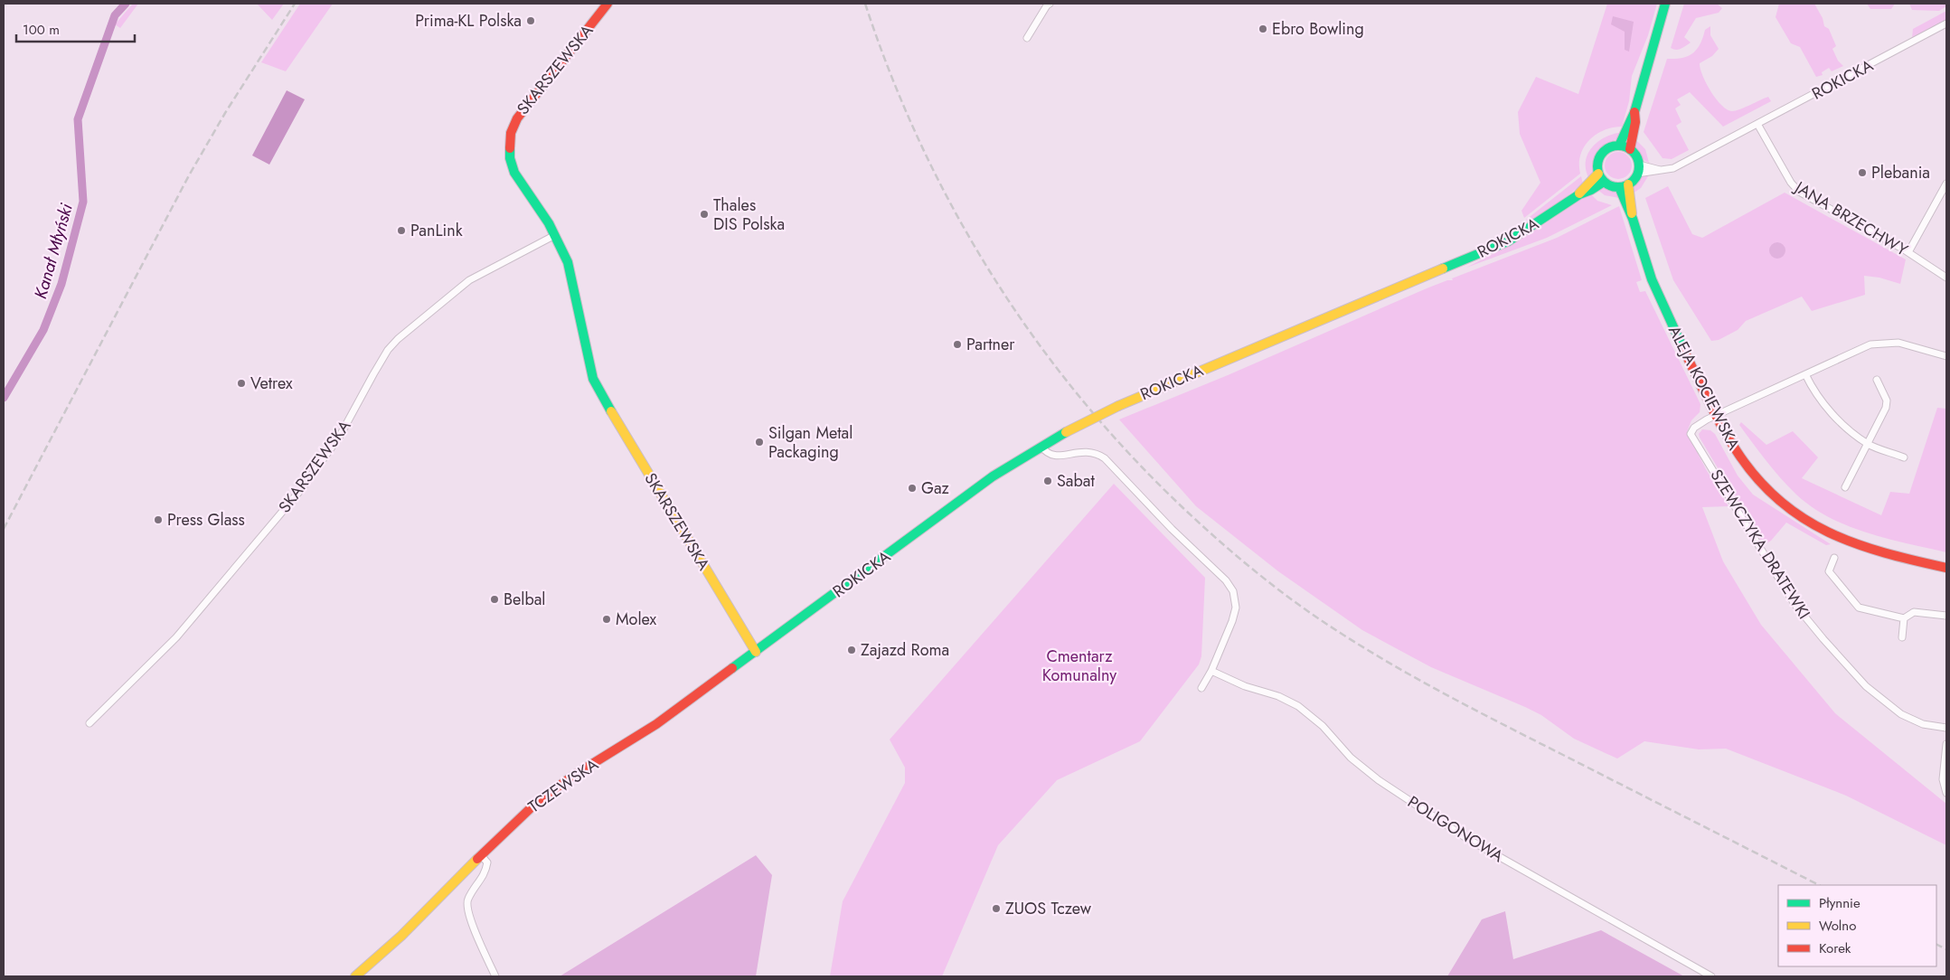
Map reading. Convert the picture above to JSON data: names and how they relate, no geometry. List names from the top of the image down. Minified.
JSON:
{"streets":{"street":["SKARSZEWSKA","ROKICKA","JANA BRZECHWY","ALEJA KOCIEWSKA","SZEWCZYKA DRATEWKI","TCZEWSKA","POLIGONOWA"]},"crossings":[["SKARSZEWSKA","TCZEWSKA"],["ROKICKA","JANA BRZECHWY"],["ROKICKA","ALEJA KOCIEWSKA"],["ROKICKA","TCZEWSKA"],["ALEJA KOCIEWSKA","SZEWCZYKA DRATEWKI"]],"water":["Kanał Młyński"],"parks":["Cmentarz Komunalny"],"places":["Prima-KL Polska","Ebro Bowling","Plebania","Thales DIS Polska","PanLink","Partner","Vetrex","Silgan Metal Packaging","Sabat","Gaz","Press Glass","Belbal","Molex","Zajazd Roma","ZUOS Tczew"],"legend":["Płynnie","Wolno","Korek"],"scale_bar":"100 m"}
